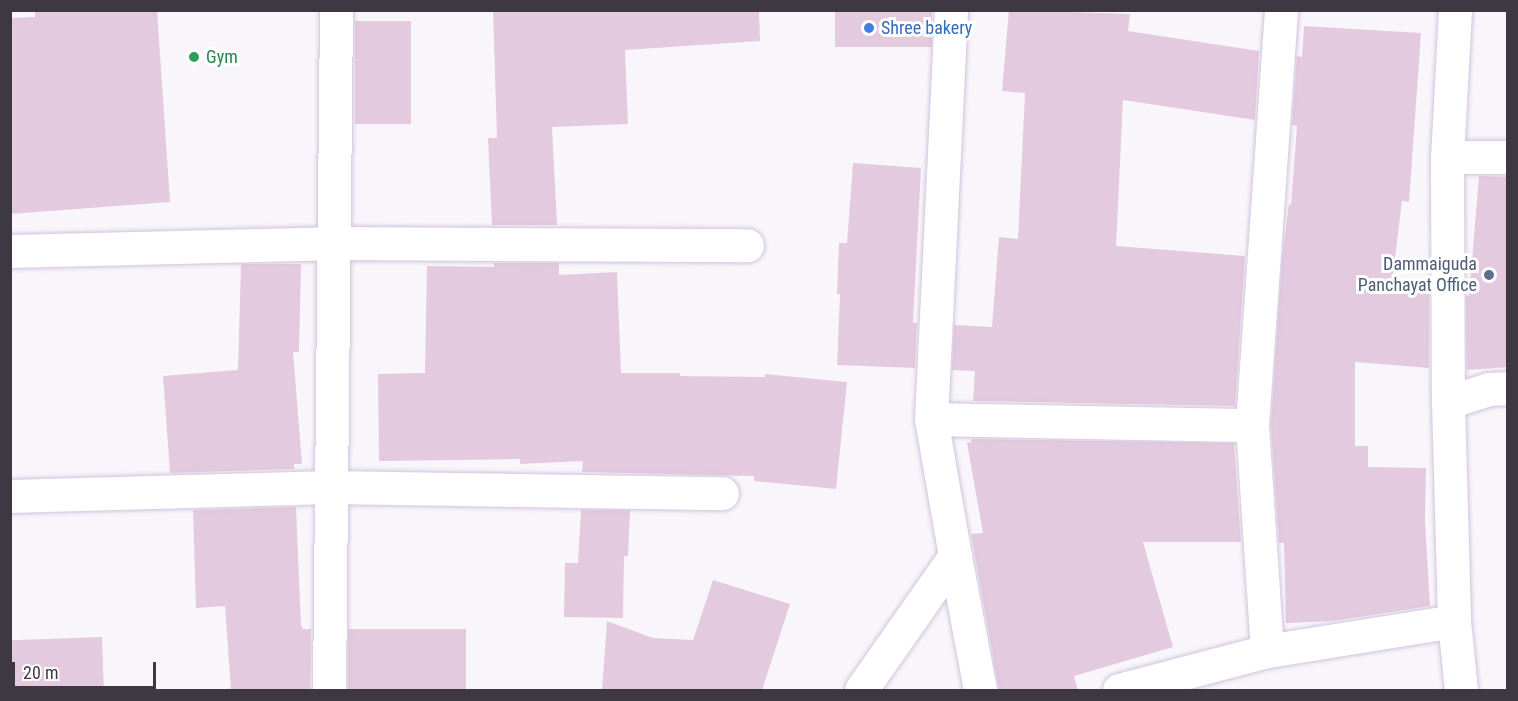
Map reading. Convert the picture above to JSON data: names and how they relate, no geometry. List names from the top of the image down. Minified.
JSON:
{"places":["Shree bakery","Gym","Dammaiguda Panchayat Office"],"scale_bar":"20 m"}
